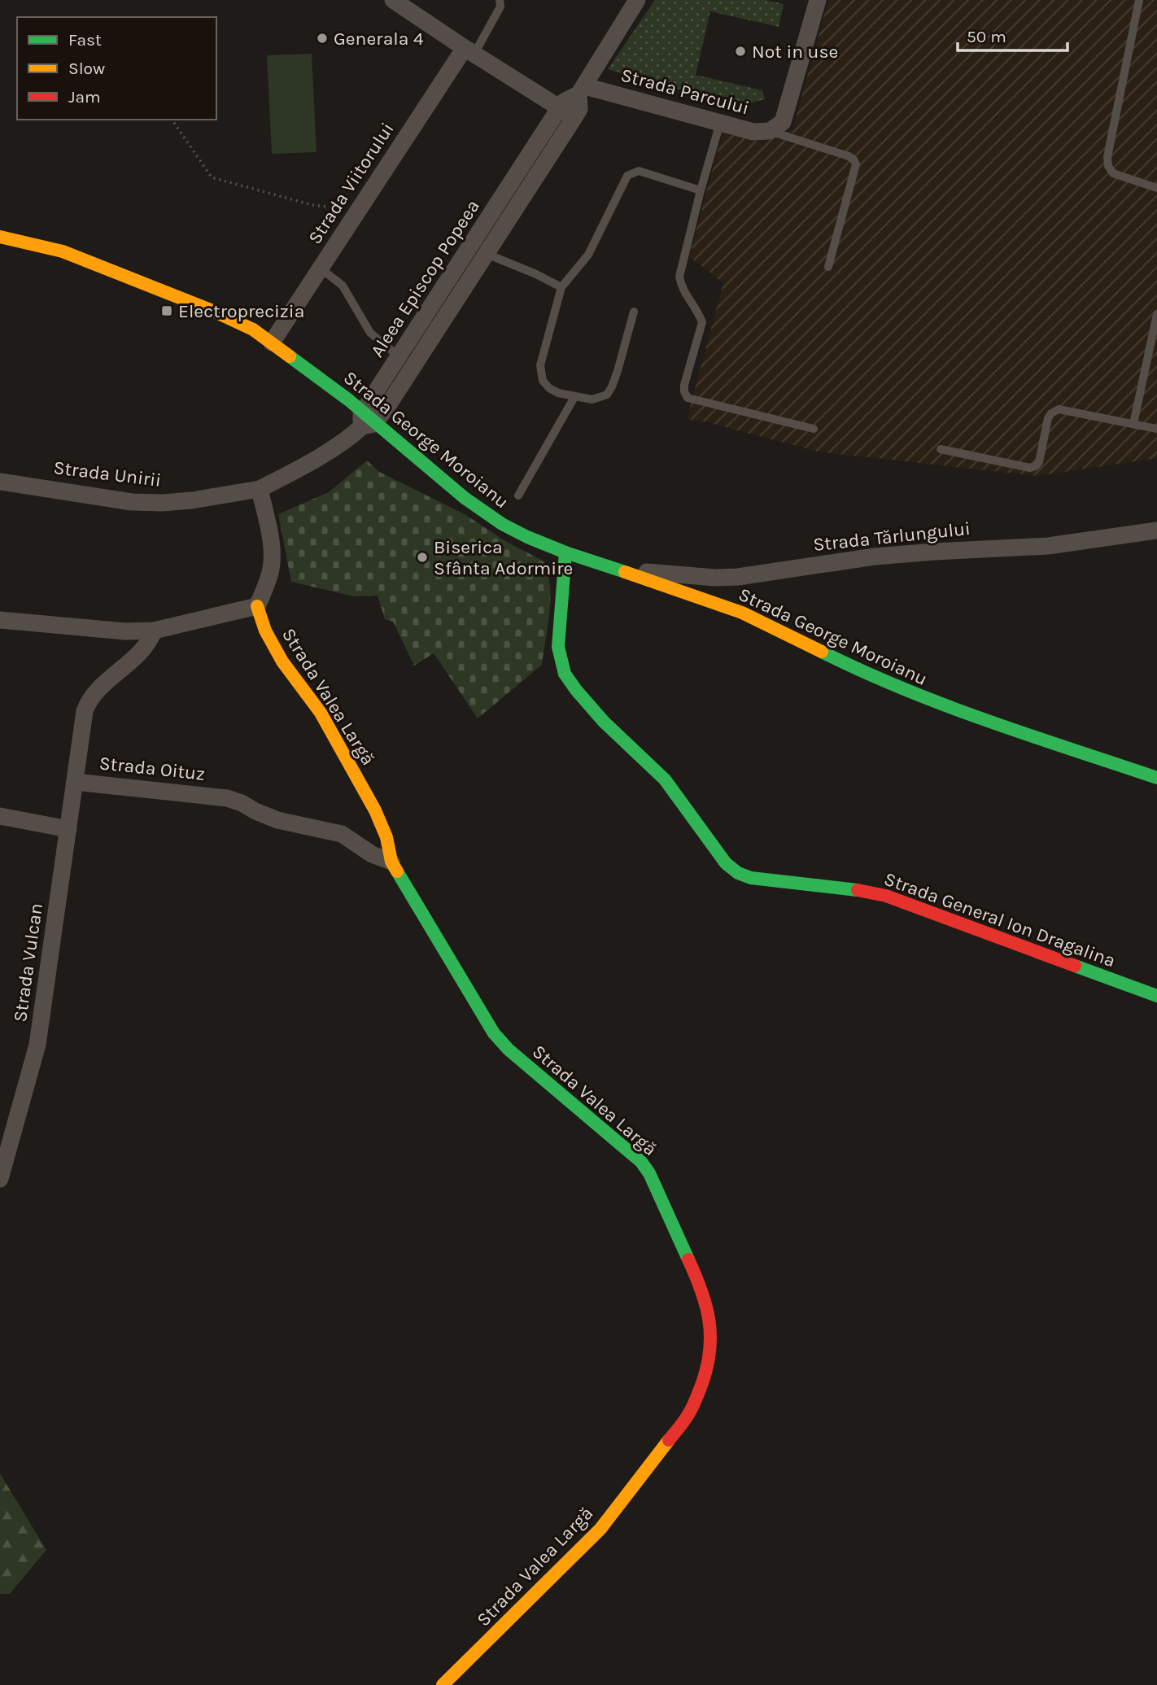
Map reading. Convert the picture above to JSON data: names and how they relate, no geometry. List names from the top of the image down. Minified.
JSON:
{"streets":{"street":["Strada Parcului","Strada Viitorului","Aleea Episcop Popeea","Strada George Moroianu","Strada Unirii","Strada Tărlungului","Strada Valea Largă","Strada Oituz","Strada General Ion Dragalina","Strada Vulcan"]},"crossings":[["Strada Parcului","Aleea Episcop Popeea"],["Strada Viitorului","Strada George Moroianu"],["Aleea Episcop Popeea","Strada George Moroianu"],["Aleea Episcop Popeea","Strada Unirii"],["Strada George Moroianu","Strada Unirii"],["Strada George Moroianu","Strada Tărlungului"],["Strada George Moroianu","Strada General Ion Dragalina"],["Strada Valea Largă","Strada Oituz"],["Strada Oituz","Strada Vulcan"]],"places":{"other":["Generala 4","Not in use","Biserica Sfânta Adormire"],"transit":["Electroprecizia"]},"legend":["Fast","Slow","Jam"],"scale_bar":"50 m"}
